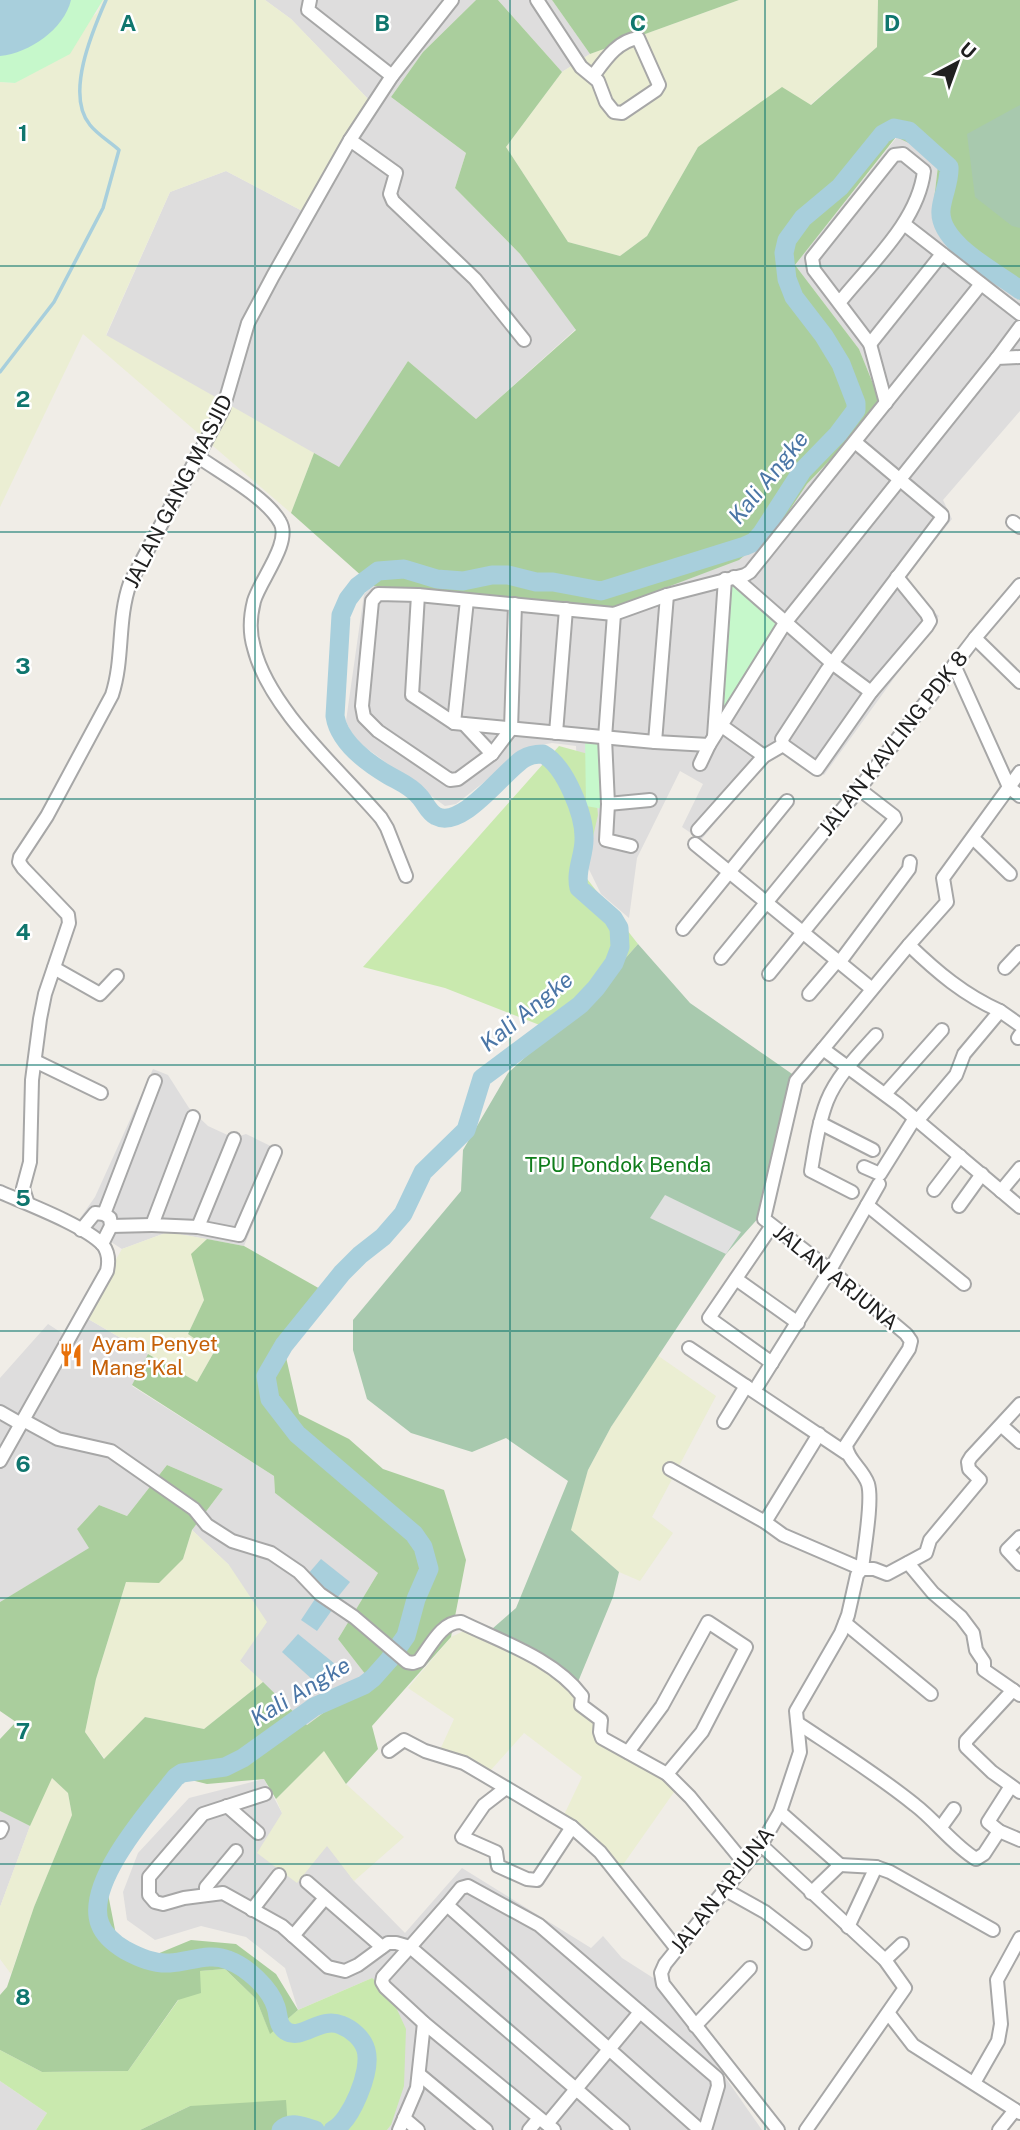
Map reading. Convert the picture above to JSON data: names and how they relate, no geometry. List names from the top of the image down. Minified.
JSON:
{"streets":{"street":["JALAN GANG MASJID","JALAN KAVLING PDK 8","JALAN ARJUNA"]},"water":["Kali Angke"],"parks":["TPU Pondok Benda"],"places":{"restaurant":["Ayam Penyet Mang'Kal"]},"north":"top right","grid":{"columns":["A","B","C","D"],"rows":["1","2","3","4","5","6","7","8"]}}
